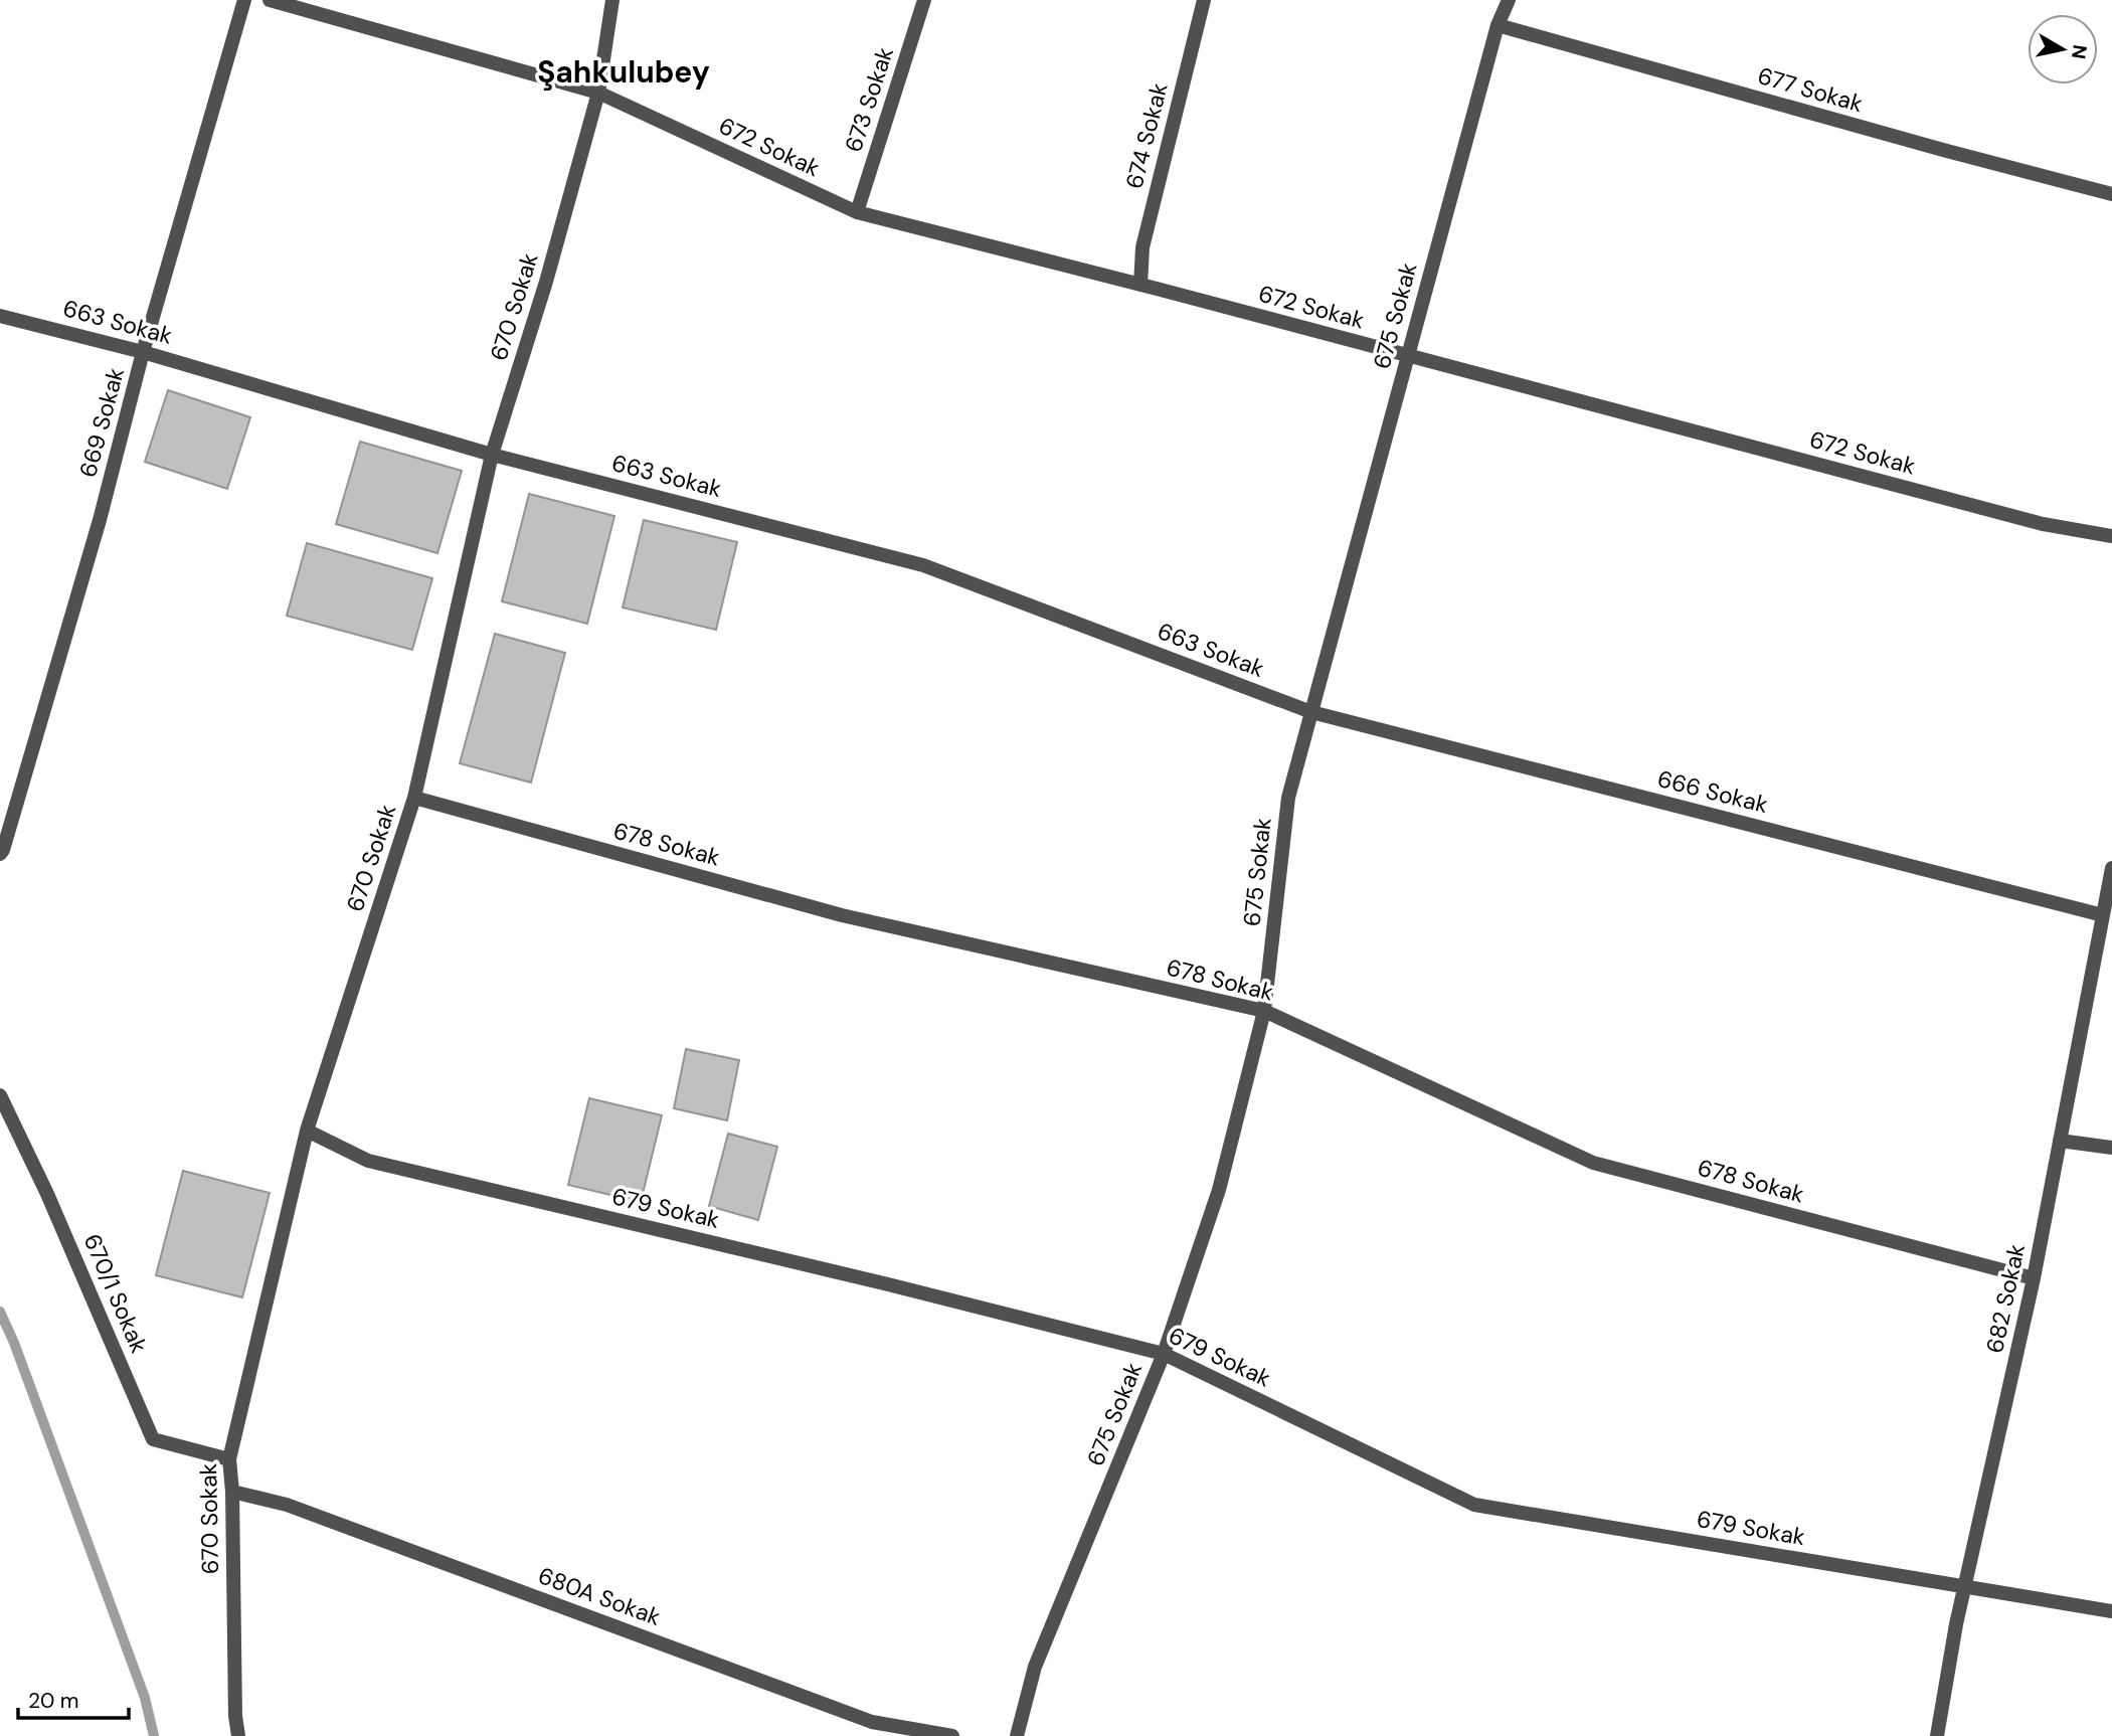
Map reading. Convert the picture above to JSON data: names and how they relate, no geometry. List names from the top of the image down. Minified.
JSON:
{"streets":{"street":["677 Sokak","673 Sokak","674 Sokak","672 Sokak","670 Sokak","675 Sokak","663 Sokak","669 Sokak","666 Sokak","678 Sokak","679 Sokak","670/1 Sokak","682 Sokak","680A Sokak"]},"crossings":[["677 Sokak","675 Sokak"],["673 Sokak","672 Sokak"],["674 Sokak","672 Sokak"],["672 Sokak","670 Sokak"],["672 Sokak","675 Sokak"],["670 Sokak","663 Sokak"],["670 Sokak","678 Sokak"],["670 Sokak","679 Sokak"],["670 Sokak","670/1 Sokak"],["670 Sokak","680A Sokak"],["675 Sokak","663 Sokak"],["675 Sokak","666 Sokak"],["675 Sokak","678 Sokak"],["675 Sokak","679 Sokak"],["663 Sokak","669 Sokak"],["663 Sokak","666 Sokak"],["666 Sokak","682 Sokak"],["678 Sokak","682 Sokak"],["679 Sokak","682 Sokak"]],"districts":["Şahkulubey"],"scale_bar":"20 m","north":"right"}
